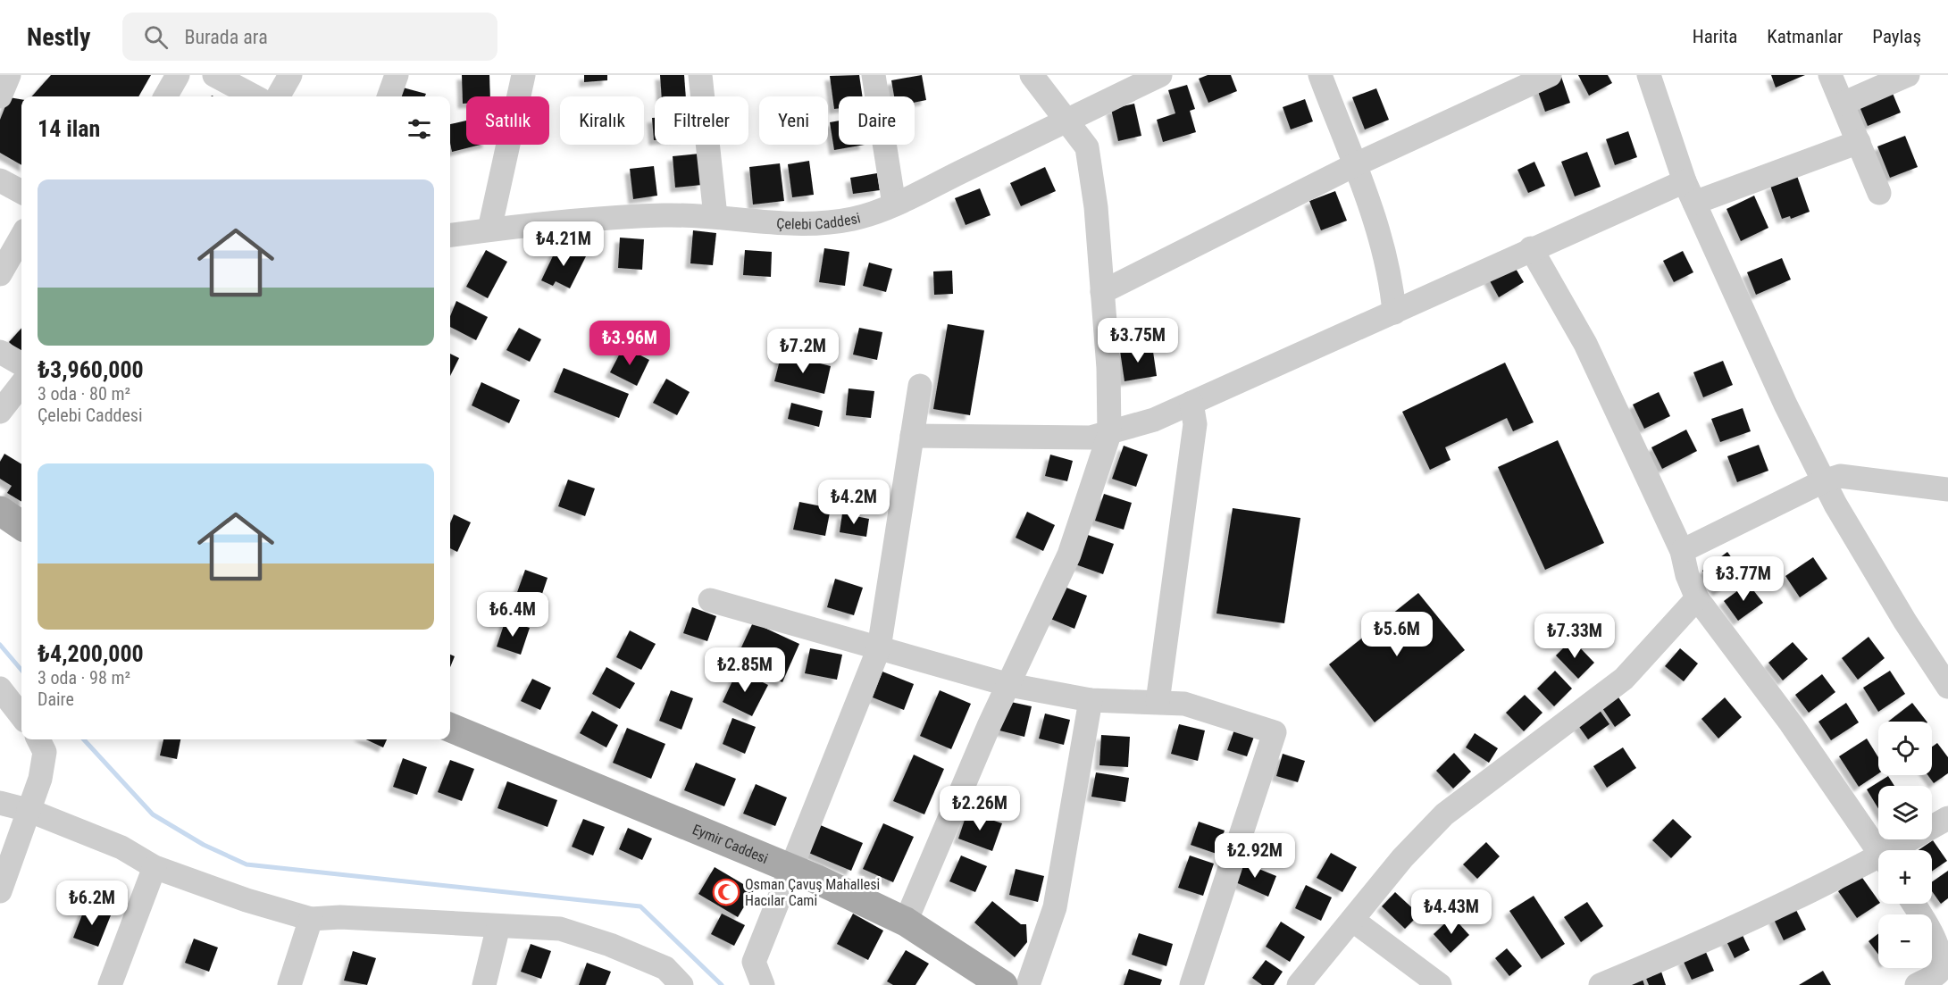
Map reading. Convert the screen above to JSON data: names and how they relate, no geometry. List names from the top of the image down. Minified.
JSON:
{"streets":{"main road":["Eymir Caddesi"],"street":["Çelebi Caddesi"]},"places":{"mosque":["Osman Çavuş Mahallesi Hacılar Cami"]},"page":{"header":"Nestly","search":"Burada ara","nav":["Harita","Katmanlar","Paylaş"],"chip":["Satılık","Kiralık","Filtreler","Yeni","Daire"],"heading":"14 ilan","list":[{"name":"₺3,960,000","note":"3 oda · 80 m² · Çelebi Caddesi"},{"name":"₺4,200,000","note":"3 oda · 98 m² · Daire"}],"price":["₺4.21M","₺3.75M","₺3.96M","₺7.2M","₺4.2M","₺3.77M","₺6.4M","₺5.6M","₺7.33M","₺2.85M","₺2.26M","₺2.92M","₺6.2M","₺4.43M"],"map_buttons":["+","−"]}}
